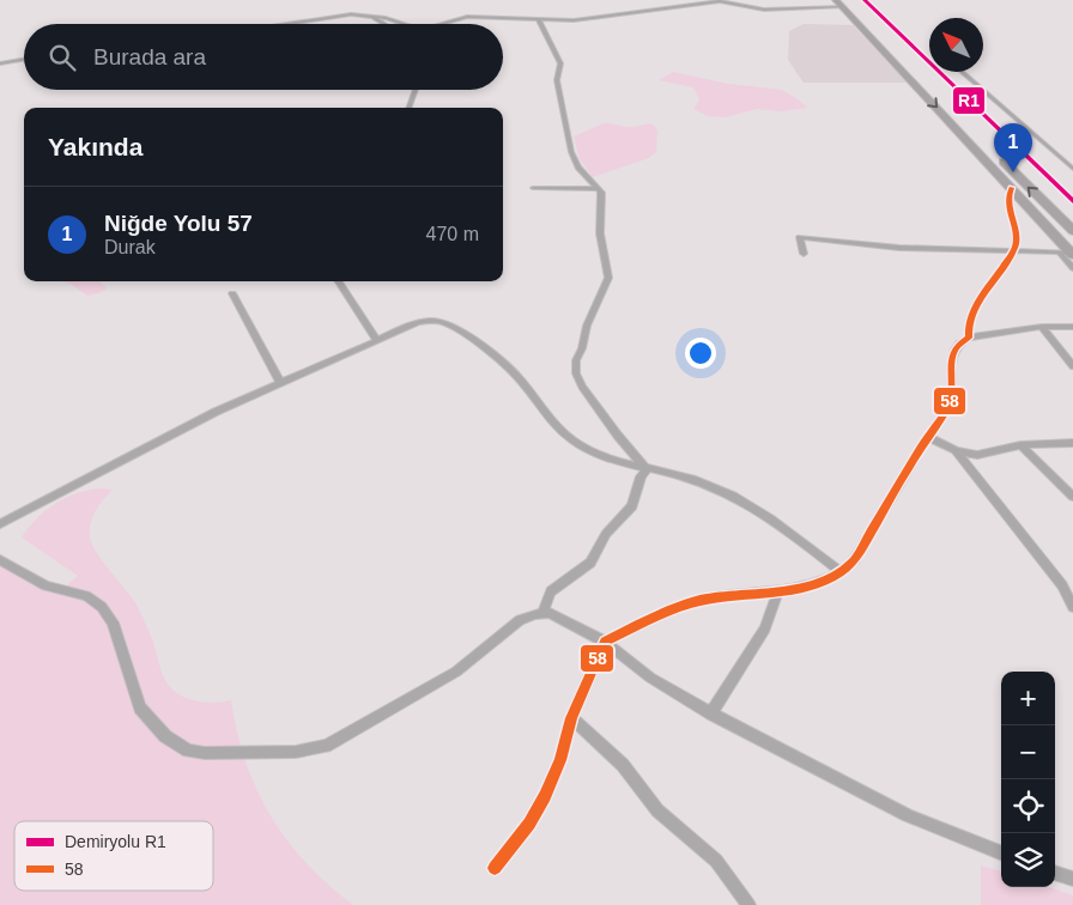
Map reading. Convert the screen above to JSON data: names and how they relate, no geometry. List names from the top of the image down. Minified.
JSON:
{"lines":["rail line R1","transit line 58"],"legend":["Demiryolu R1","58"],"north":"top left","page":{"search":"Burada ara","heading":"Yakında","pins":"1","list":[{"mark":"1","name":"Niğde Yolu 57","note":"Durak","value":"470 m"}],"map_buttons":["+","−"]}}
